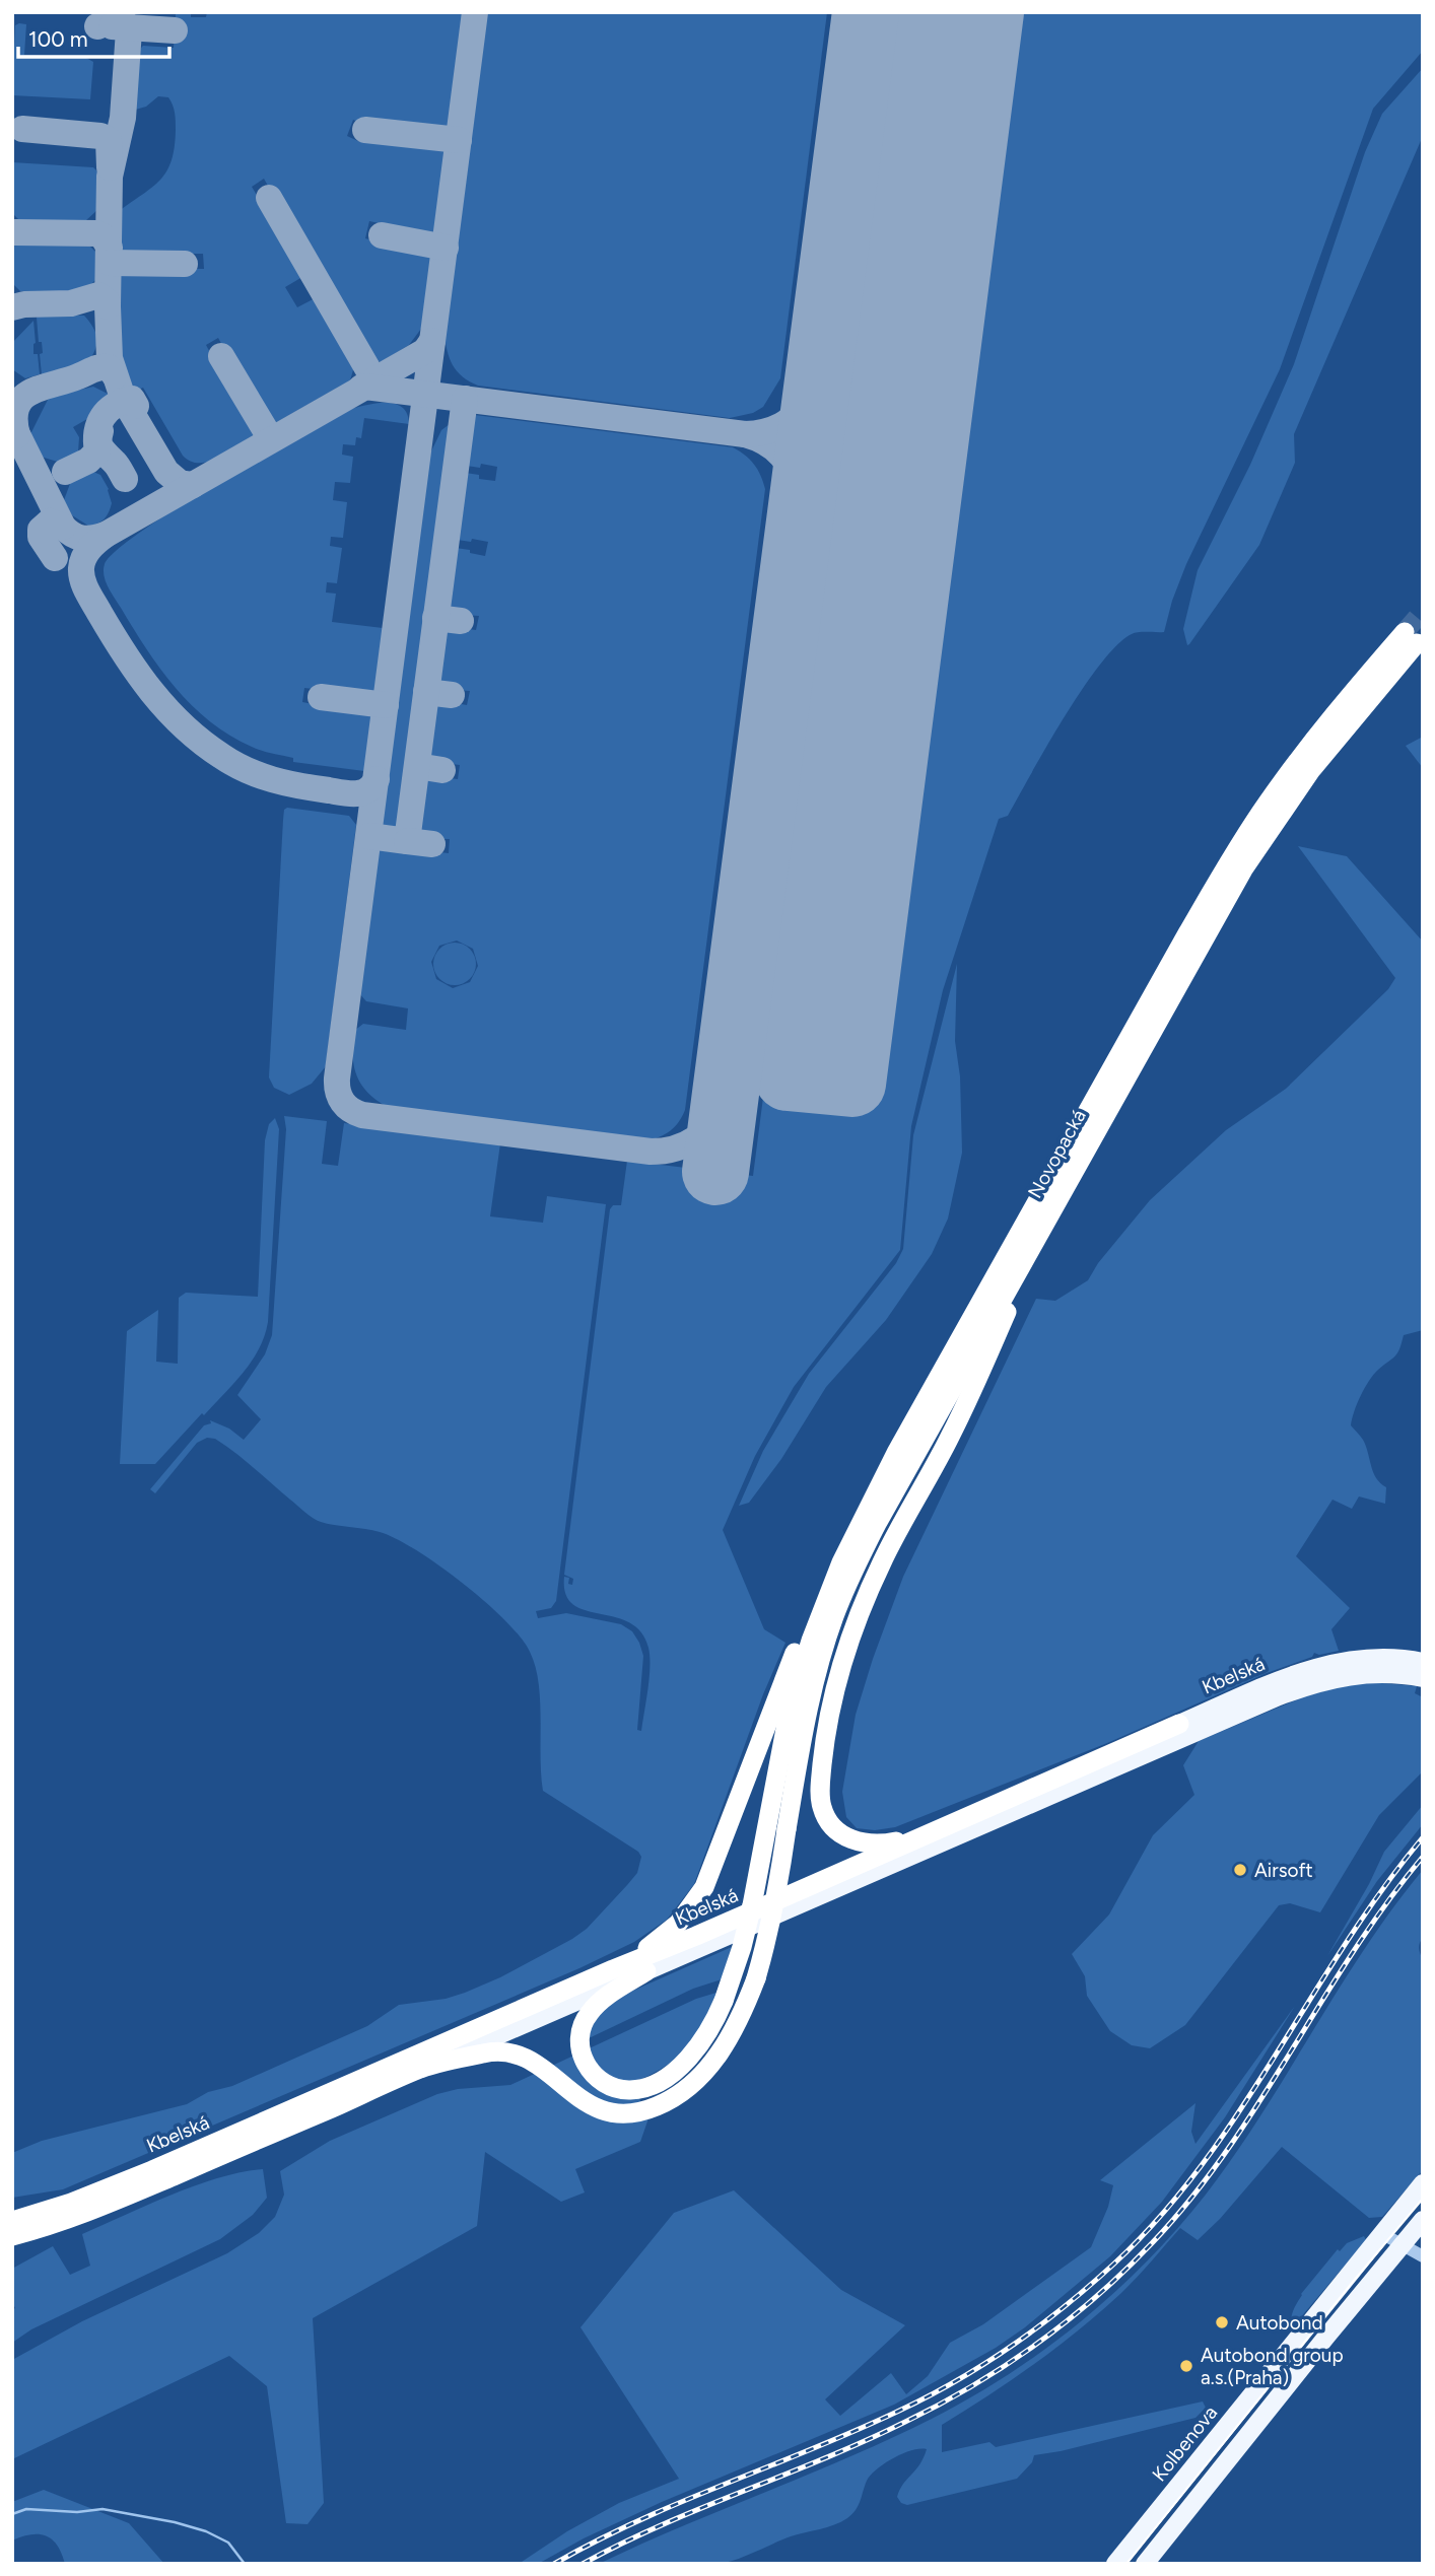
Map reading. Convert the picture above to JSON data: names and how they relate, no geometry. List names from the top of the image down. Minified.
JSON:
{"streets":{"highway":["Novopacká","Kbelská"],"main road":["Kolbenova"]},"crossings":[["Novopacká","Kbelská"]],"places":["Airsoft","Autobond","Autobond group a.s.(Praha)"],"scale_bar":"100 m"}
